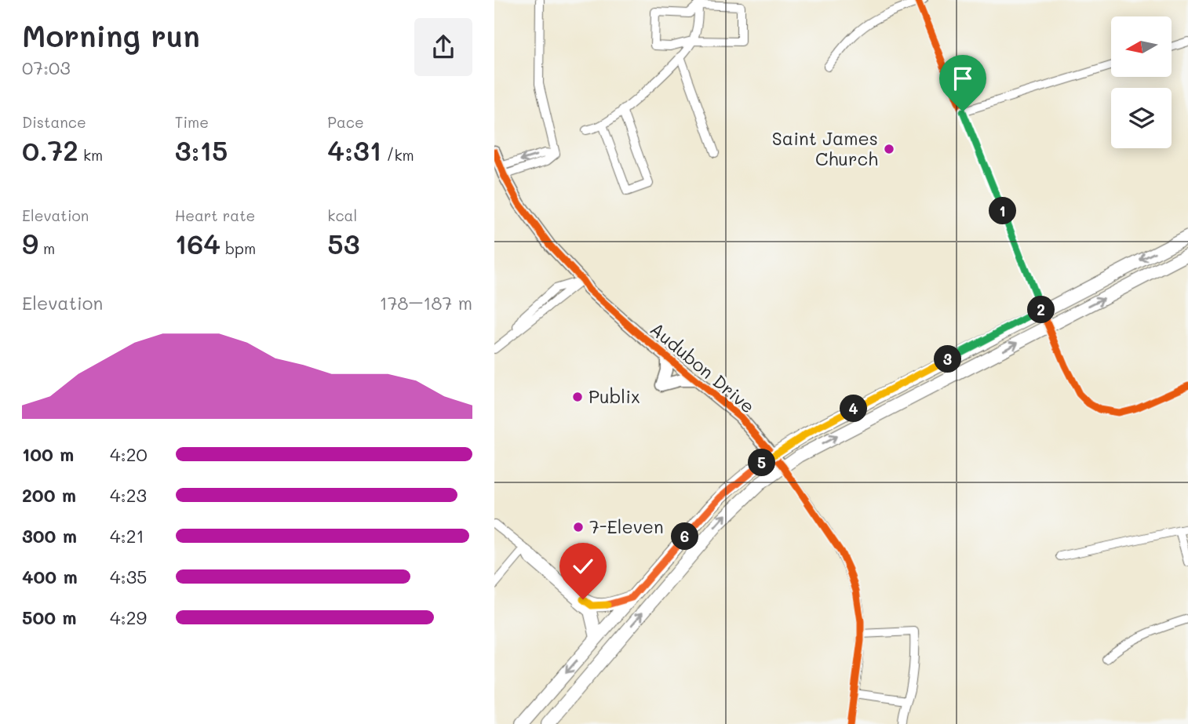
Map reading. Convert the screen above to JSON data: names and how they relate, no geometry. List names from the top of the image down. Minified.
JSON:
{"streets":{"street":["Audubon Drive"]},"places":["Saint James Church","Publix","7-Eleven"],"north":"left","page":{"heading":["Morning run","07:03"],"stats":[["Distance","0.72 km"],["Time","3:15"],["Pace","4:31 /km"],["Elevation","9 m"],["Heart rate","164 bpm"],["kcal","53"]],"pins":["1","2","3","4","5","6"],"chart":["Elevation","178–187 m"],"list":[{"name":"100 m","note":"4:20"},{"name":"200 m","note":"4:23"},{"name":"300 m","note":"4:21"},{"name":"400 m","note":"4:35"},{"name":"500 m","note":"4:29"}]}}
